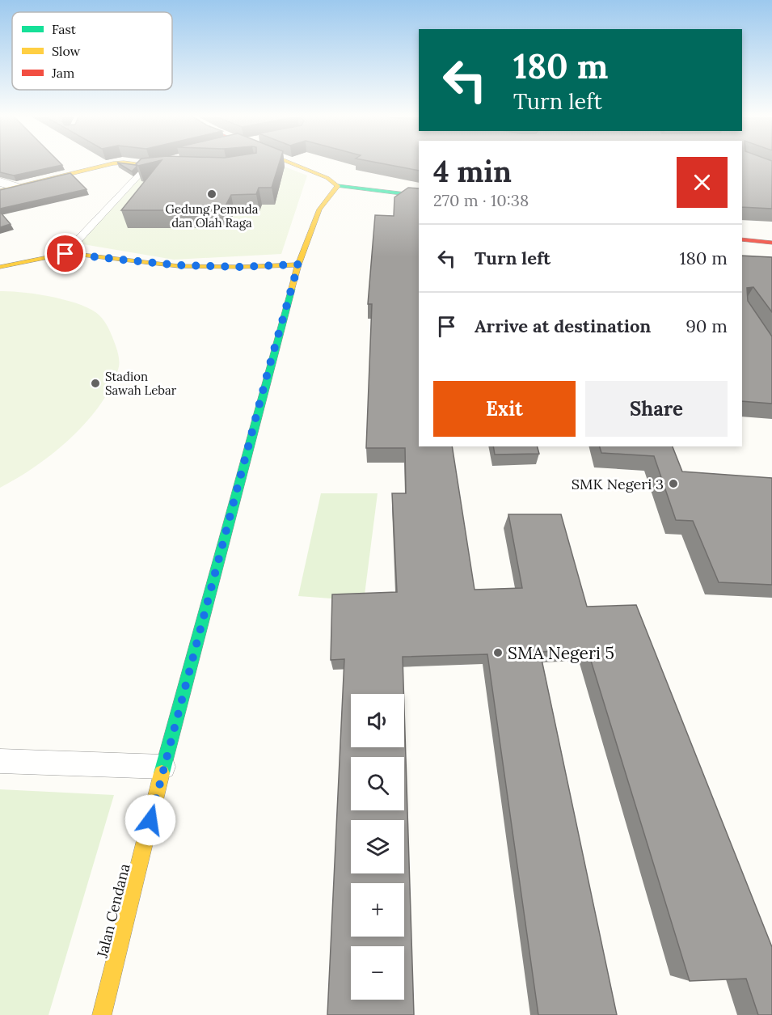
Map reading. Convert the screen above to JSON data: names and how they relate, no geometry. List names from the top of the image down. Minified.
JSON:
{"streets":{"main road":["Jalan Cendana"]},"places":["Gedung Pemuda dan Olah Raga","Stadion Sawah Lebar","SMK Negeri 3","SMA Negeri 5"],"legend":["Fast","Slow","Jam"],"page":{"turn":["180 m","Turn left"],"heading":["4 min","270 m · 10:38"],"list":[{"name":"Turn left","value":"180 m"},{"name":"Arrive at destination","value":"90 m"}],"buttons":["Exit","Share"],"map_buttons":["+","−"]}}
